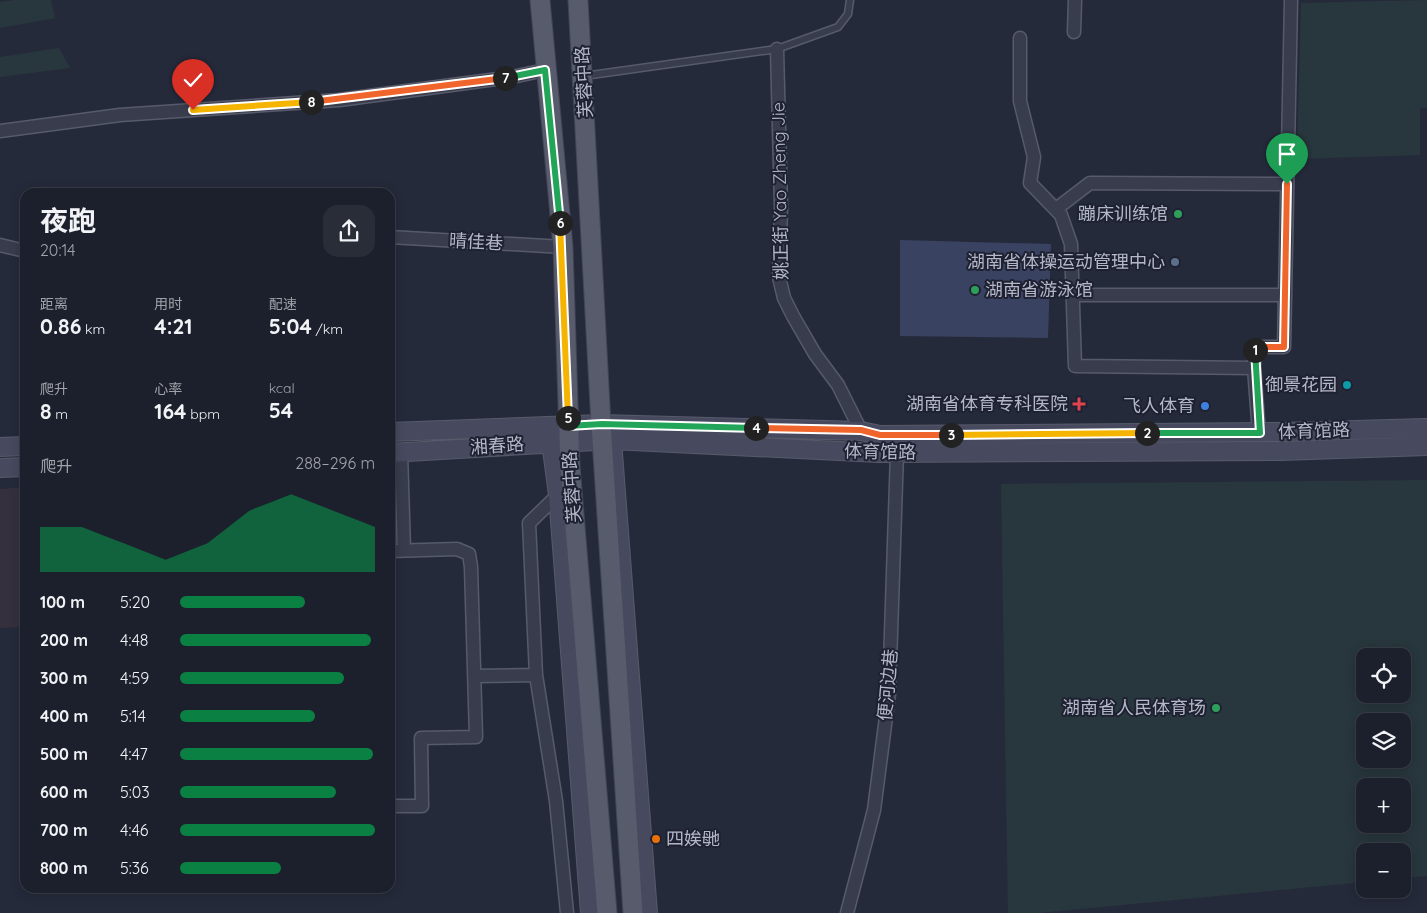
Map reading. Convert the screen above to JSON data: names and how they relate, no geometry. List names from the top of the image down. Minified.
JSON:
{"streets":{"main road":["芙蓉中路"],"street":["姚正街 Yao Zheng Jie","晴佳巷","体育馆路","湘春路","便河边巷"]},"crossings":[["芙蓉中路","晴佳巷"],["芙蓉中路","体育馆路"],["芙蓉中路","湘春路"],["姚正街 Yao Zheng Jie","体育馆路"],["体育馆路","湘春路"],["体育馆路","便河边巷"]],"places":{"other":["蹦床训练馆","湖南省体操运动管理中心","湖南省游泳馆","御景花园","飞人体育","湖南省人民体育场","四娭毑"],"health":["湖南省体育专科医院"]},"page":{"pins":["7","8","6","1","5","4","2","3"],"heading":["夜跑","20:14"],"stats":[["距离","0.86 km"],["用时","4:21"],["配速","5:04 /km"],["爬升","8 m"],["心率","164 bpm"],["kcal","54"]],"chart":["爬升","288–296 m"],"list":[{"name":"100 m","note":"5:20"},{"name":"200 m","note":"4:48"},{"name":"300 m","note":"4:59"},{"name":"400 m","note":"5:14"},{"name":"500 m","note":"4:47"},{"name":"600 m","note":"5:03"},{"name":"700 m","note":"4:46"},{"name":"800 m","note":"5:36"}],"map_buttons":["+","−"]}}
